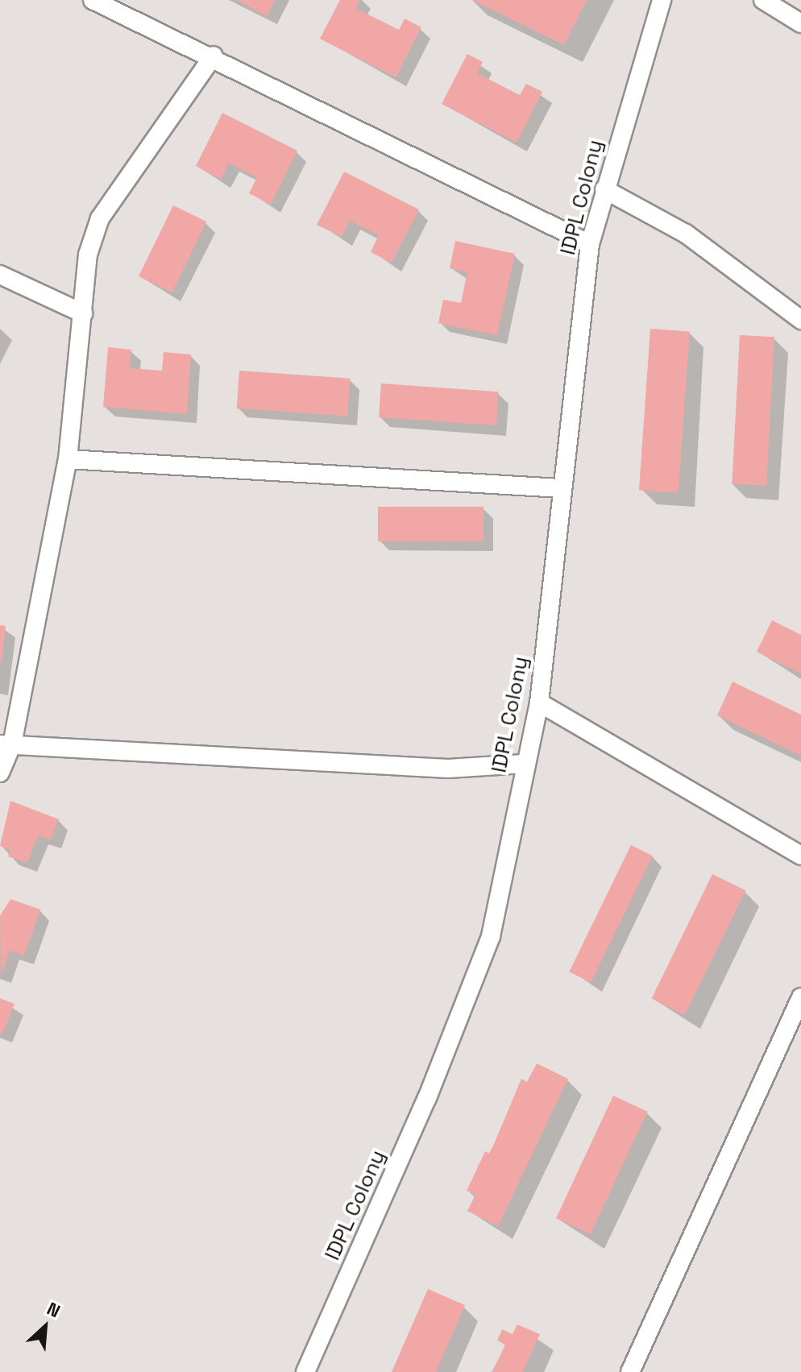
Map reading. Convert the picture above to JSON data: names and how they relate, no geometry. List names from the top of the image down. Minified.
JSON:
{"streets":{"lane":["IDPL Colony"]},"north":"top right"}
